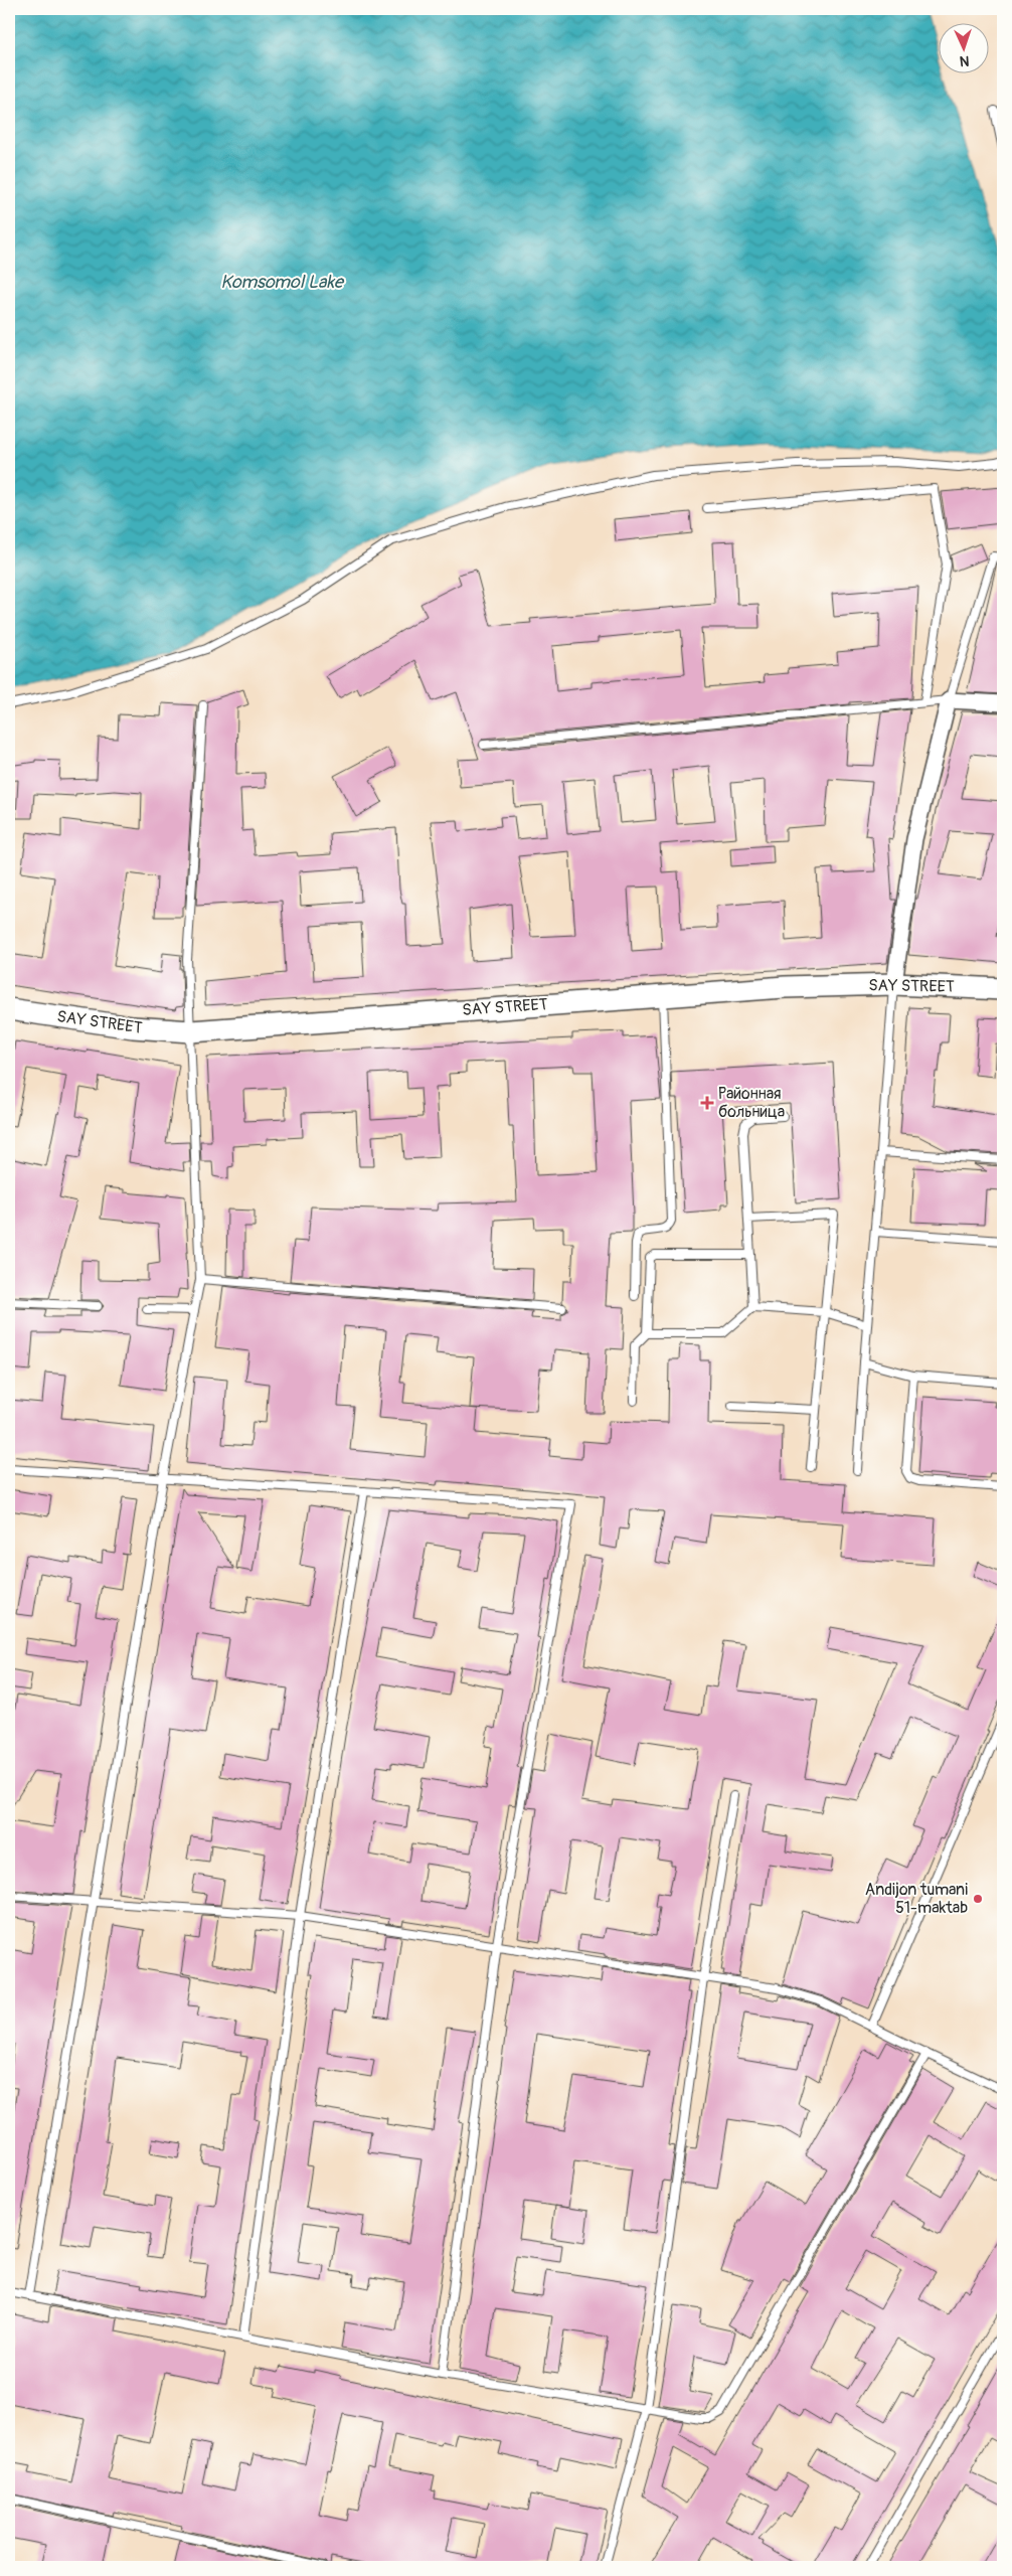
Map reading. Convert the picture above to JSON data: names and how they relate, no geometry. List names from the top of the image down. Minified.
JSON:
{"streets":{"main road":["SAY STREET"]},"water":["Komsomol Lake"],"places":{"health":["Районная больница"],"other":["Andijon tumani 51-maktab"]},"north":"bottom"}
